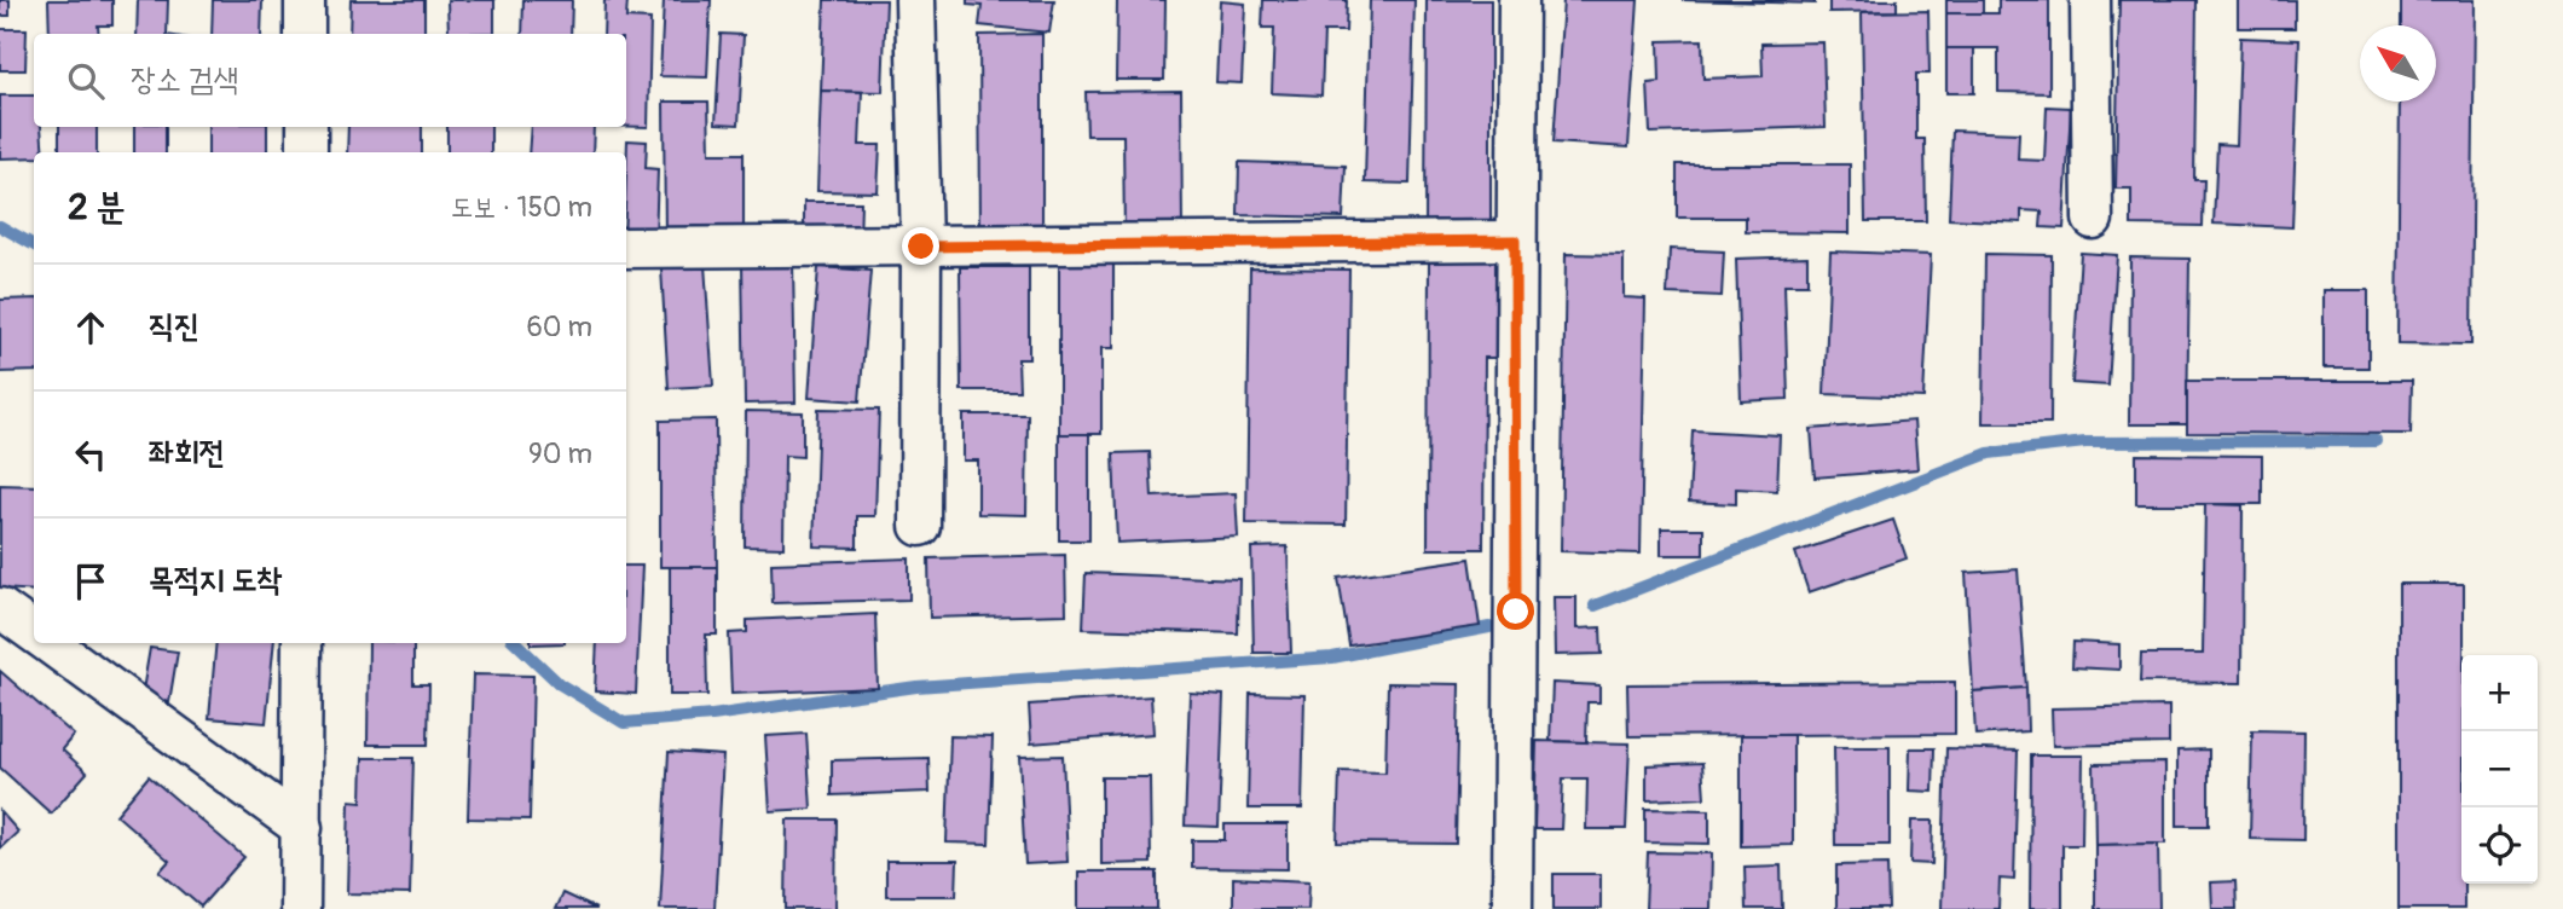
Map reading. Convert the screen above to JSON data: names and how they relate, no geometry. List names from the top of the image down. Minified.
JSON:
{"north":"top left","page":{"search":"장소 검색","heading":["2 분","도보 · 150 m"],"list":[["직진","60 m"],["좌회전","90 m"],"목적지 도착"],"map_buttons":["+","−"]}}
